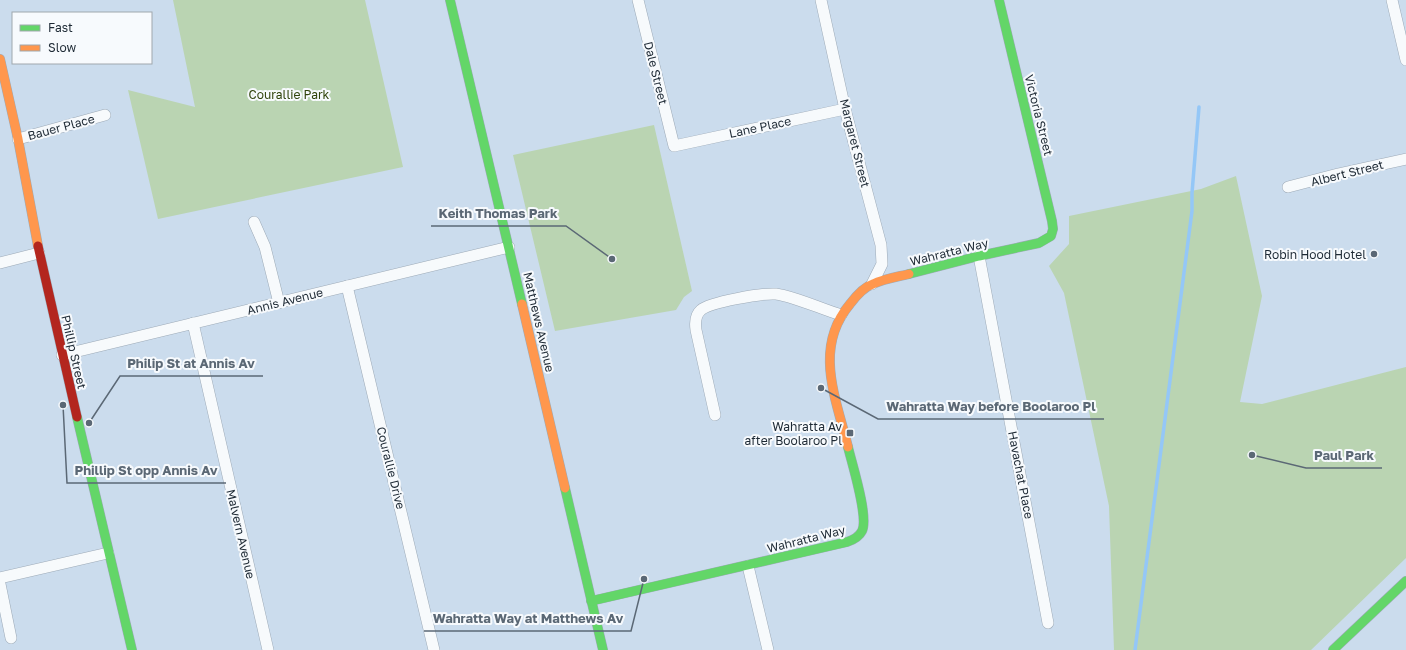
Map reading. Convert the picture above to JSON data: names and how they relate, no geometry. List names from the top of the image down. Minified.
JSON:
{"streets":{"street":["Dale Street","Victoria Street","Bauer Place","Lane Place","Margaret Street","Albert Street","Wahratta Way","Annis Avenue","Matthews Avenue","Phillip Street","Courallie Drive","Havachat Place","Malvern Avenue"]},"crossings":[["Dale Street","Lane Place"],["Victoria Street","Wahratta Way"],["Bauer Place","Phillip Street"],["Lane Place","Margaret Street"],["Margaret Street","Wahratta Way"],["Wahratta Way","Matthews Avenue"],["Wahratta Way","Havachat Place"],["Annis Avenue","Matthews Avenue"],["Annis Avenue","Phillip Street"],["Annis Avenue","Courallie Drive"],["Annis Avenue","Malvern Avenue"]],"parks":["Courallie Park"],"places":{"other":["Robin Hood Hotel","Keith Thomas Park","Wahratta Way before Boolaroo Pl","Phillip St opp Annis Av","Philip St at Annis Av","Paul Park","Wahratta Way at Matthews Av"],"transit":["Wahratta Av after Boolaroo Pl"]},"legend":["Fast","Slow"]}
